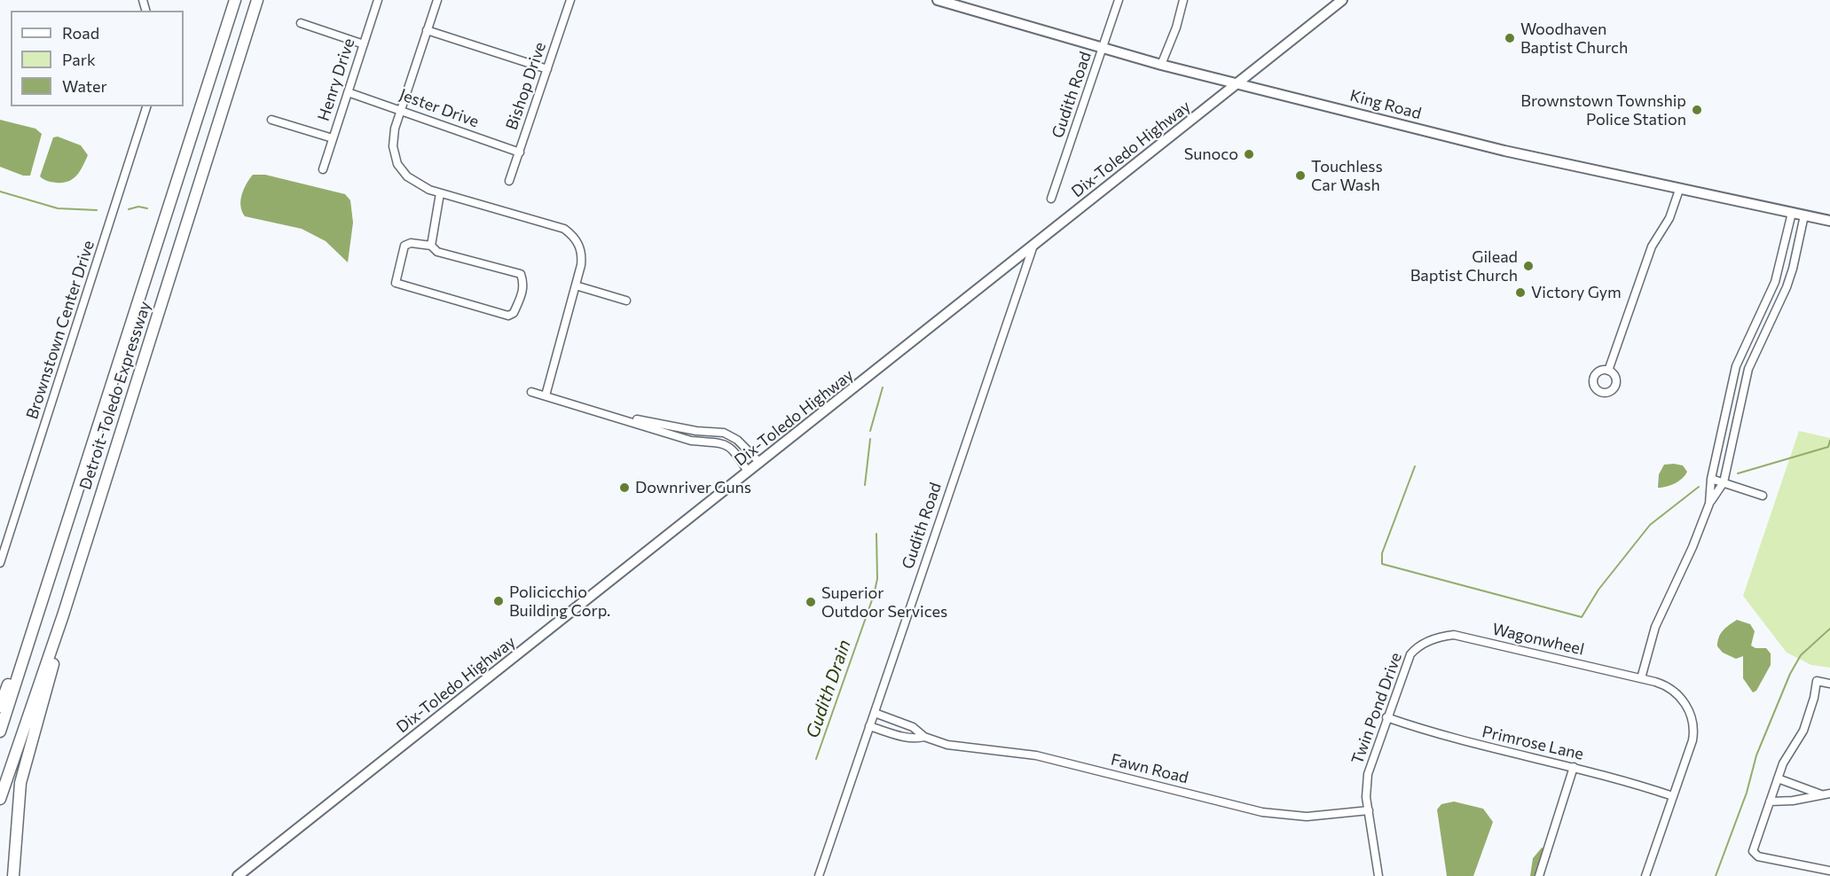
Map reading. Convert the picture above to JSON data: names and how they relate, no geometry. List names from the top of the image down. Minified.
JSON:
{"streets":{"highway":["Detroit-Toledo Expressway"],"main road":["King Road","Dix-Toledo Highway"],"street":["Henry Drive","Bishop Drive","Gudith Road","Jester Drive","Brownstown Center Drive","Wagonwheel","Twin Pond Drive","Primrose Lane","Fawn Road"]},"crossings":[["Henry Drive","Jester Drive"],["Bishop Drive","Jester Drive"],["Gudith Road","King Road"],["Gudith Road","Dix-Toledo Highway"],["Gudith Road","Fawn Road"],["King Road","Dix-Toledo Highway"],["Wagonwheel","Twin Pond Drive"],["Wagonwheel","Primrose Lane"],["Twin Pond Drive","Primrose Lane"],["Twin Pond Drive","Fawn Road"]],"water":["Gudith Drain"],"places":["Woodhaven Baptist Church","Brownstown Township Police Station","Sunoco","Touchless Car Wash","Gilead Baptist Church","Victory Gym","Downriver Guns","Policicchio Building Corp.","Superior Outdoor Services"],"legend":["Road","Park","Water"]}
